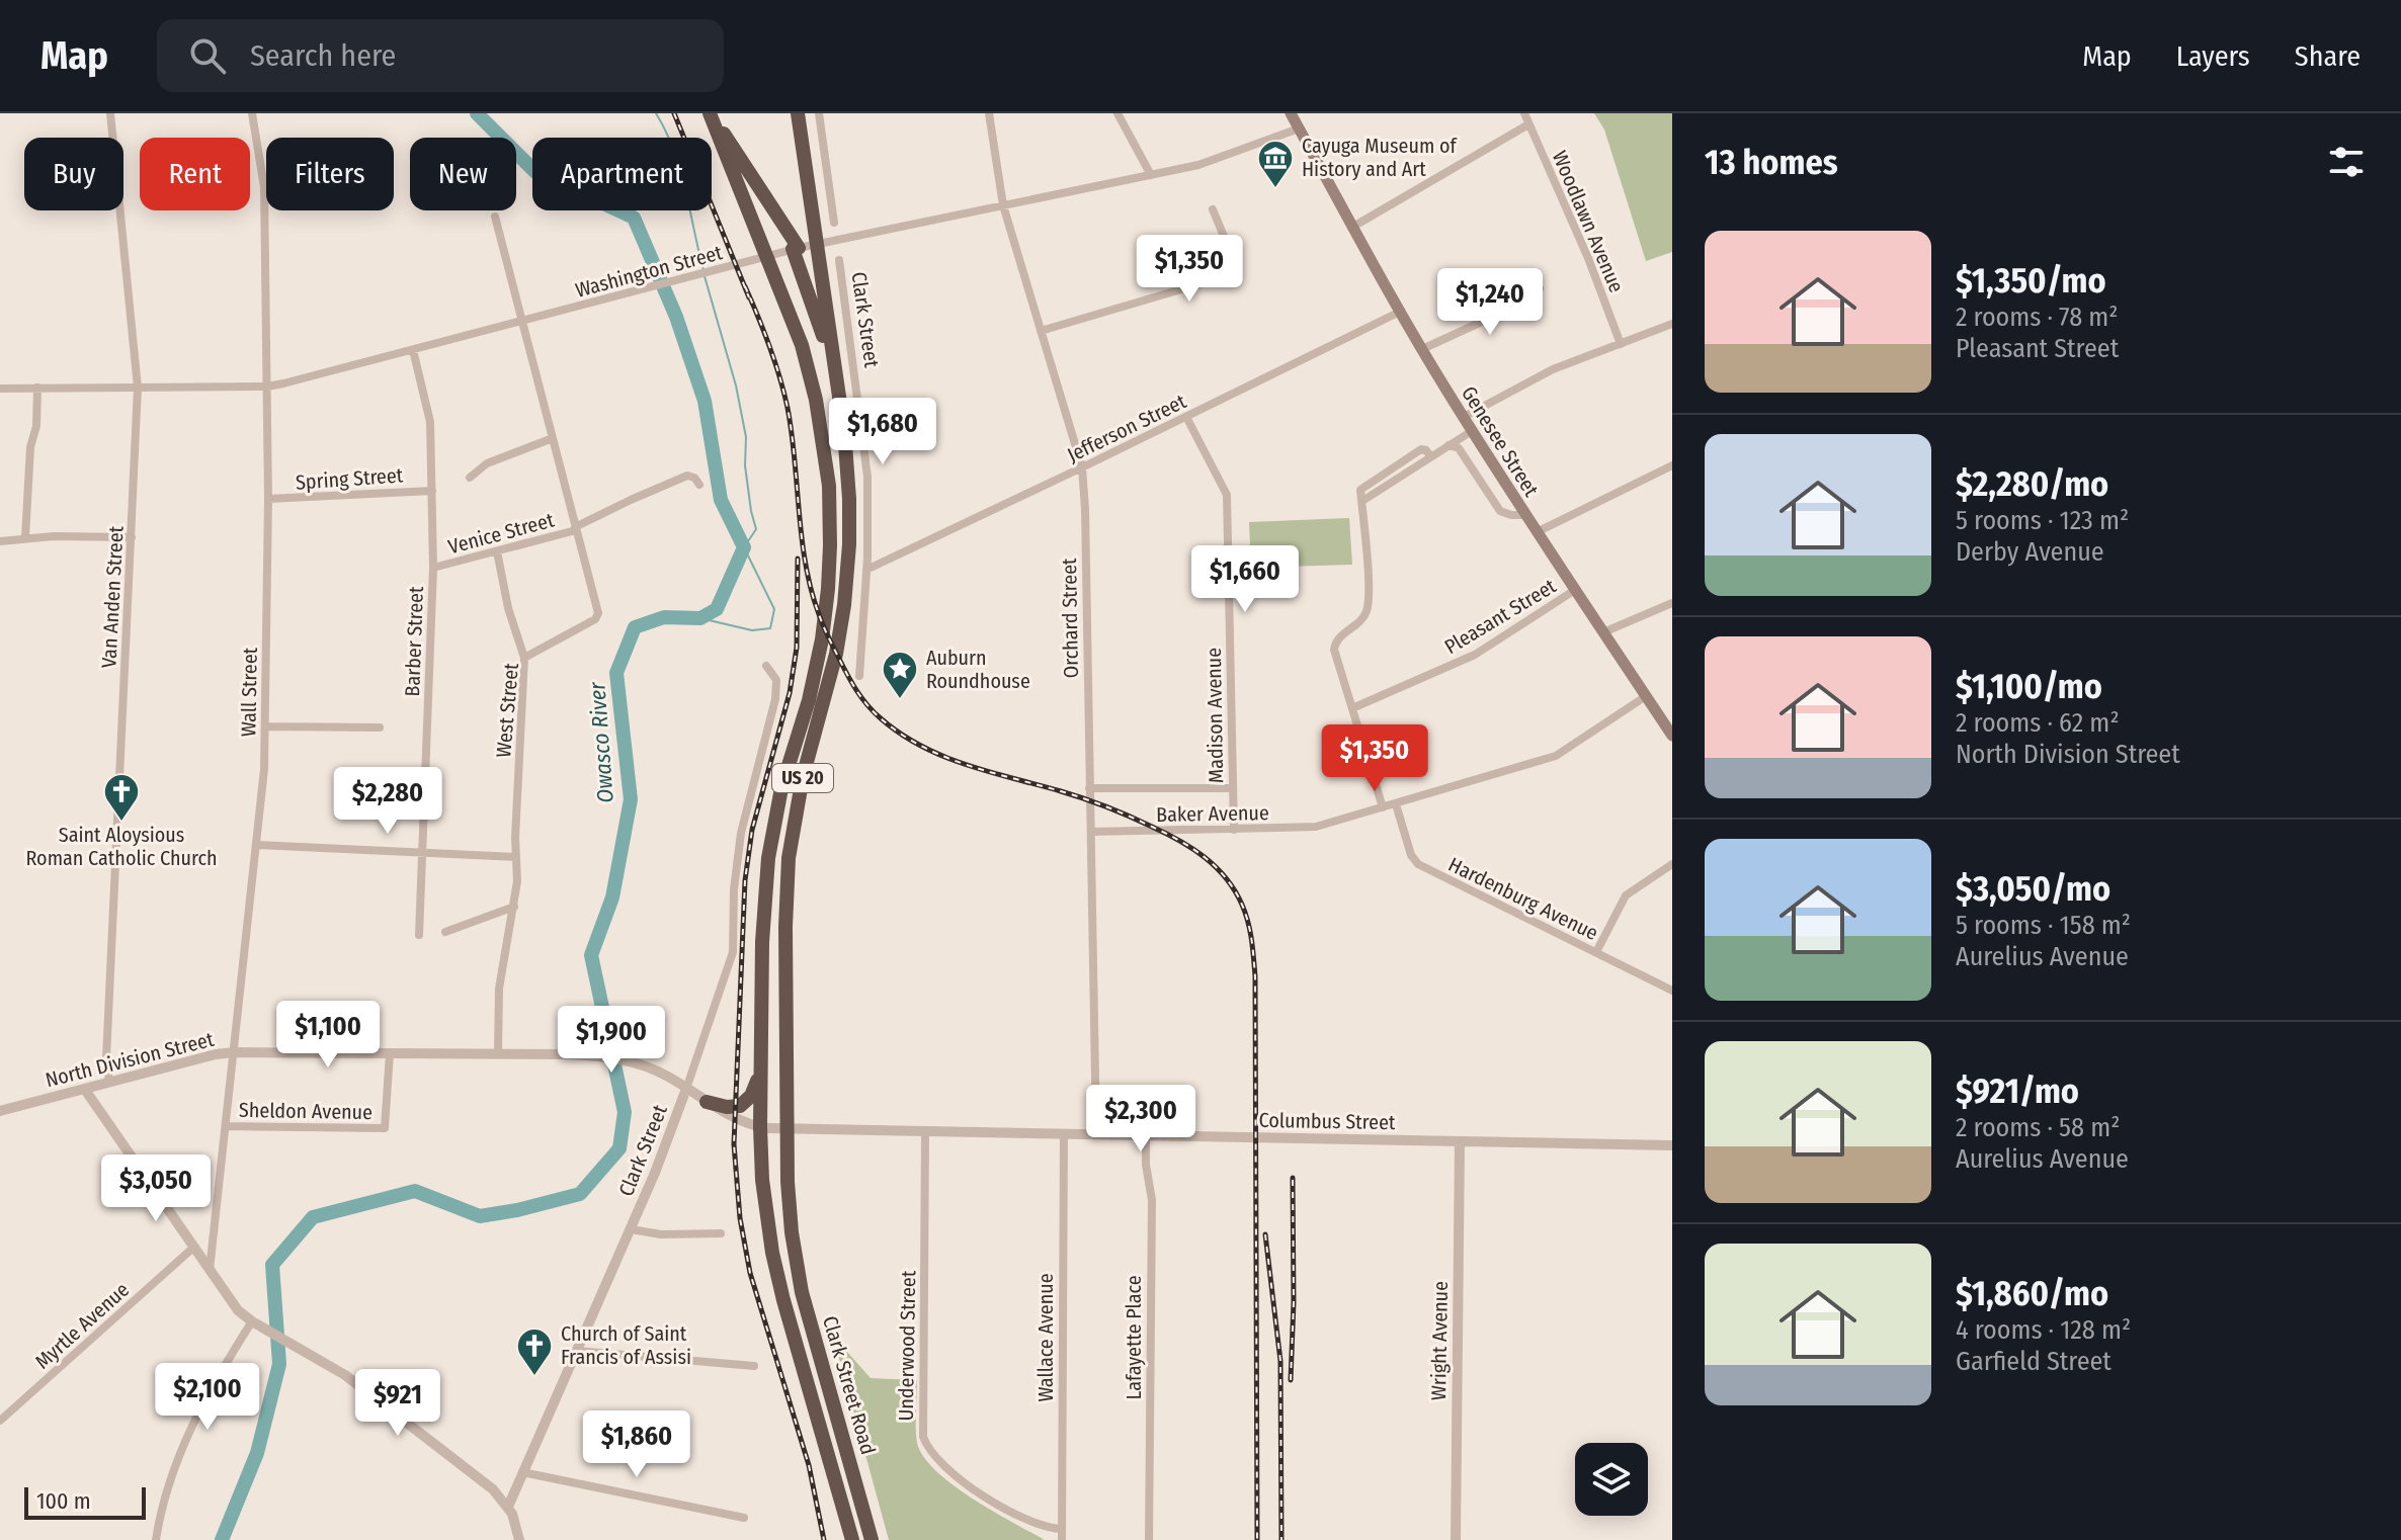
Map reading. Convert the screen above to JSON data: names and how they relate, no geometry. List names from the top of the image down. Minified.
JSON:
{"streets":{"highway":["US 20","Clark Street Road"],"main road":["Genesee Street"],"street":["Woodlawn Avenue","Washington Street","Clark Street","Jefferson Street","Spring Street","Venice Street","Van Anden Street","Pleasant Street","Orchard Street","Barber Street","Wall Street","West Street","Madison Avenue","Baker Avenue","Hardenburg Avenue","North Division Street","Sheldon Avenue","Columbus Street","Myrtle Avenue","Wallace Avenue","Lafayette Place","Wright Avenue","Underwood Street"]},"crossings":[["Washington Street","Genesee Street"],["Washington Street","Van Anden Street"],["Washington Street","Orchard Street"],["Washington Street","Barber Street"],["Washington Street","Wall Street"],["Washington Street","West Street"],["Washington Street","US 20"],["Clark Street","Jefferson Street"],["Clark Street","North Division Street"],["Jefferson Street","Genesee Street"],["Jefferson Street","Orchard Street"],["Jefferson Street","Madison Avenue"],["Genesee Street","Pleasant Street"],["Genesee Street","Baker Avenue"],["Spring Street","Barber Street"],["Spring Street","Wall Street"],["Venice Street","Barber Street"],["Venice Street","West Street"],["Van Anden Street","North Division Street"],["Orchard Street","Baker Avenue"],["Orchard Street","Columbus Street"],["Wall Street","North Division Street"],["Wall Street","Sheldon Avenue"],["West Street","North Division Street"],["Madison Avenue","Baker Avenue"],["US 20","North Division Street"],["US 20","Columbus Street"],["US 20","Clark Street Road"],["Baker Avenue","Hardenburg Avenue"],["North Division Street","Sheldon Avenue"],["North Division Street","Columbus Street"],["North Division Street","Clark Street Road"],["Columbus Street","Wallace Avenue"],["Columbus Street","Lafayette Place"],["Columbus Street","Wright Avenue"],["Columbus Street","Underwood Street"],["Columbus Street","Clark Street Road"],["Wallace Avenue","Underwood Street"]],"water":["Owasco River"],"places":{"museum":["Cayuga Museum of History and Art"],"place":["Auburn Roundhouse"],"church":["Saint Aloysious Roman Catholic Church","Church of Saint Francis of Assisi"]},"scale_bar":"100 m","page":{"header":"Map","search":"Search here","nav":["Map","Layers","Share"],"heading":"13 homes","chip":["Buy","Rent","Filters","New","Apartment"],"list":[{"name":"$1,350/mo","note":"2 rooms · 78 m² · Pleasant Street"},{"name":"$2,280/mo","note":"5 rooms · 123 m² · Derby Avenue"},{"name":"$1,100/mo","note":"2 rooms · 62 m² · North Division Street"},{"name":"$3,050/mo","note":"5 rooms · 158 m² · Aurelius Avenue"},{"name":"$921/mo","note":"2 rooms · 58 m² · Aurelius Avenue"},{"name":"$1,860/mo","note":"4 rooms · 128 m² · Garfield Street"}],"price":["$1,350","$1,240","$1,680","$1,660","$1,350","$2,280","$1,100","$1,900","$2,300","$3,050","$2,100","$921","$1,860"],"scale":"100 m"}}
